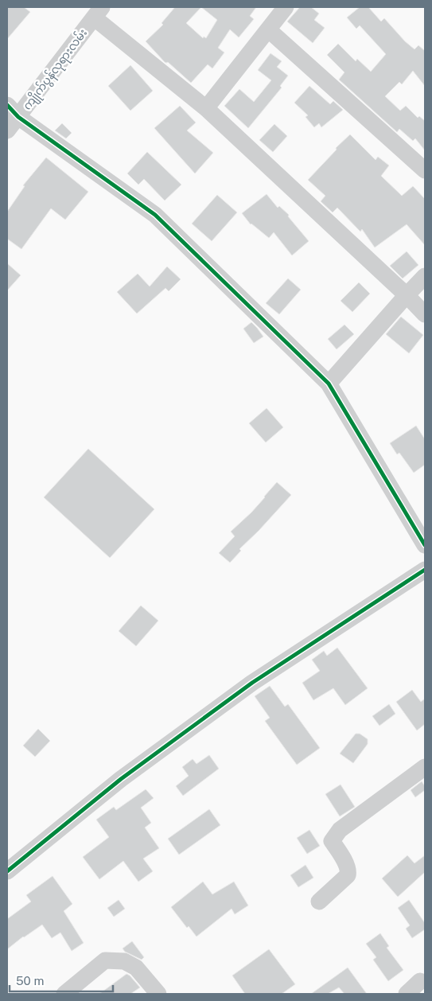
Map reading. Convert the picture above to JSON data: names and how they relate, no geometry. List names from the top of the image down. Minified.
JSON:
{"streets":{"street":["ကျိုက်ပွန်လုရားလမ်း"]},"scale_bar":"50 m"}
